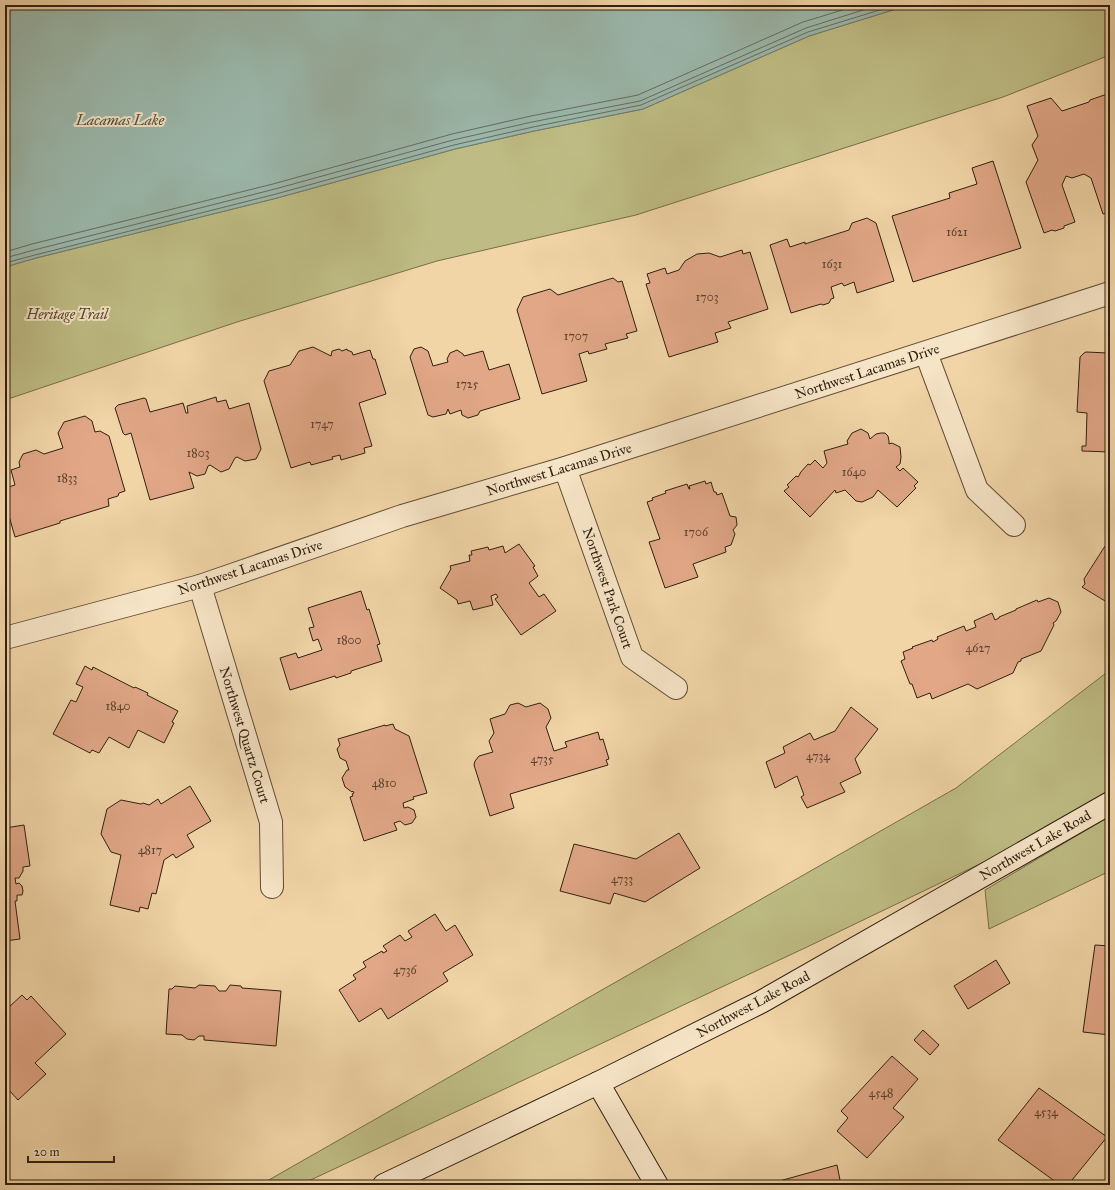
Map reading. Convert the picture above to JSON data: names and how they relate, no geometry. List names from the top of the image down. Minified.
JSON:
{"streets":{"street":["Northwest Lacamas Drive","Northwest Park Court","Northwest Quartz Court","Northwest Lake Road"]},"crossings":[["Northwest Lacamas Drive","Northwest Park Court"],["Northwest Lacamas Drive","Northwest Quartz Court"]],"water":["Lacamas Lake"],"parks":["Heritage Trail"],"house_numbers":["1621","1631","1703","1707","1725","1747","1803","1640","1833","1706","1800","4627","1840","4734","4735","4810","4817","4733","4736","4548","4534"],"scale_bar":"20 m"}
